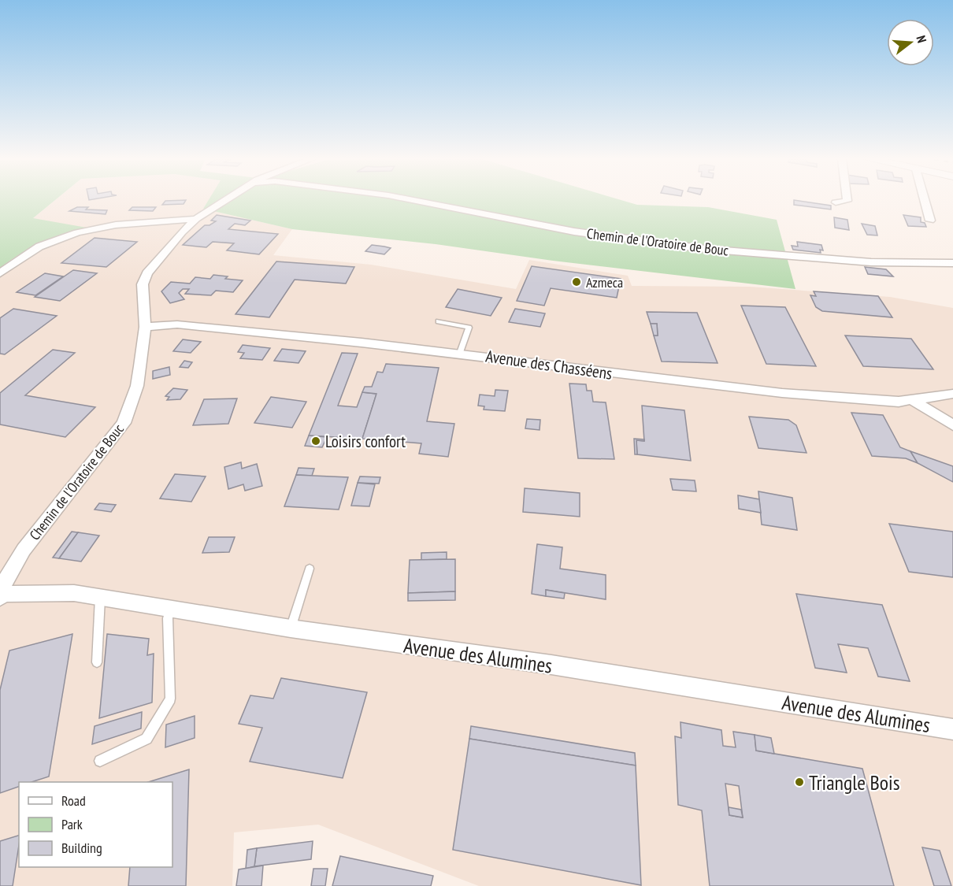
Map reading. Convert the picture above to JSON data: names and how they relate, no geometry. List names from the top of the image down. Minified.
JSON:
{"streets":{"street":["Chemin de l'Oratoire de Bouc","Avenue des Chasséens","Avenue des Alumines"]},"crossings":[["Chemin de l'Oratoire de Bouc","Avenue des Chasséens"],["Chemin de l'Oratoire de Bouc","Avenue des Alumines"]],"places":["Azmeca","Loisirs confort","Triangle Bois"],"legend":["Road","Park","Building"],"north":"right"}
